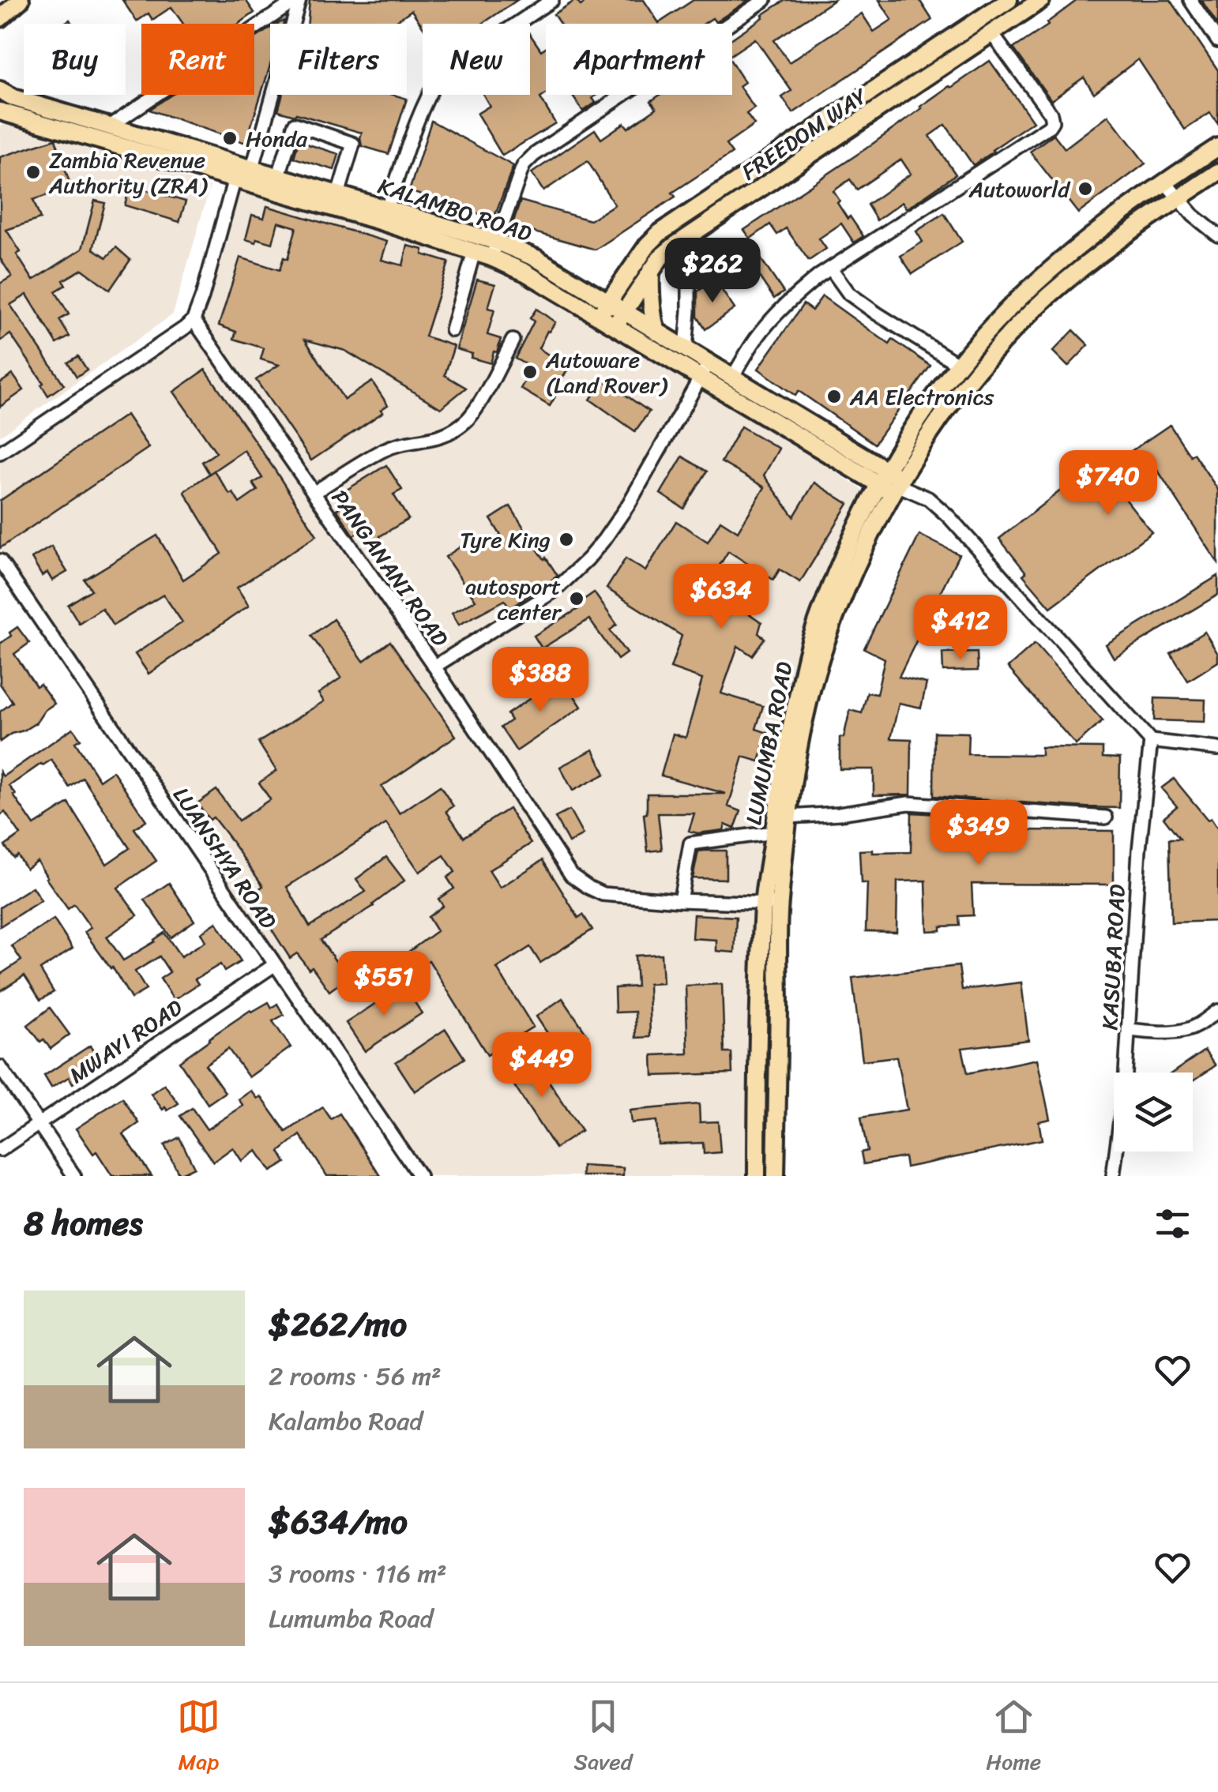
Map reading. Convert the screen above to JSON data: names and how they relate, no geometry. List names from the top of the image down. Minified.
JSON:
{"streets":{"main road":["FREEDOM WAY","KALAMBO ROAD","LUMUMBA ROAD"],"street":["PANGANANI ROAD","LUANSHYA ROAD","KASUBA ROAD","MWAYI ROAD"]},"crossings":[["FREEDOM WAY","KALAMBO ROAD"],["KALAMBO ROAD","LUMUMBA ROAD"],["PANGANANI ROAD","LUMUMBA ROAD"],["LUANSHYA ROAD","MWAYI ROAD"]],"places":["Honda","Zambia Revenue Authority (ZRA)","Autoworld","Autoware (Land Rover)","AA Electronics","Tyre King","autosport center"],"page":{"chip":["Buy","Rent","Filters","New","Apartment"],"price":["$262","$740","$634","$412","$388","$349","$551","$449"],"heading":"8 homes","list":[{"name":"$262/mo","note":"2 rooms · 56 m² · Kalambo Road"},{"name":"$634/mo","note":"3 rooms · 116 m² · Lumumba Road"}],"tabs":["Map","Saved","Home"]}}
